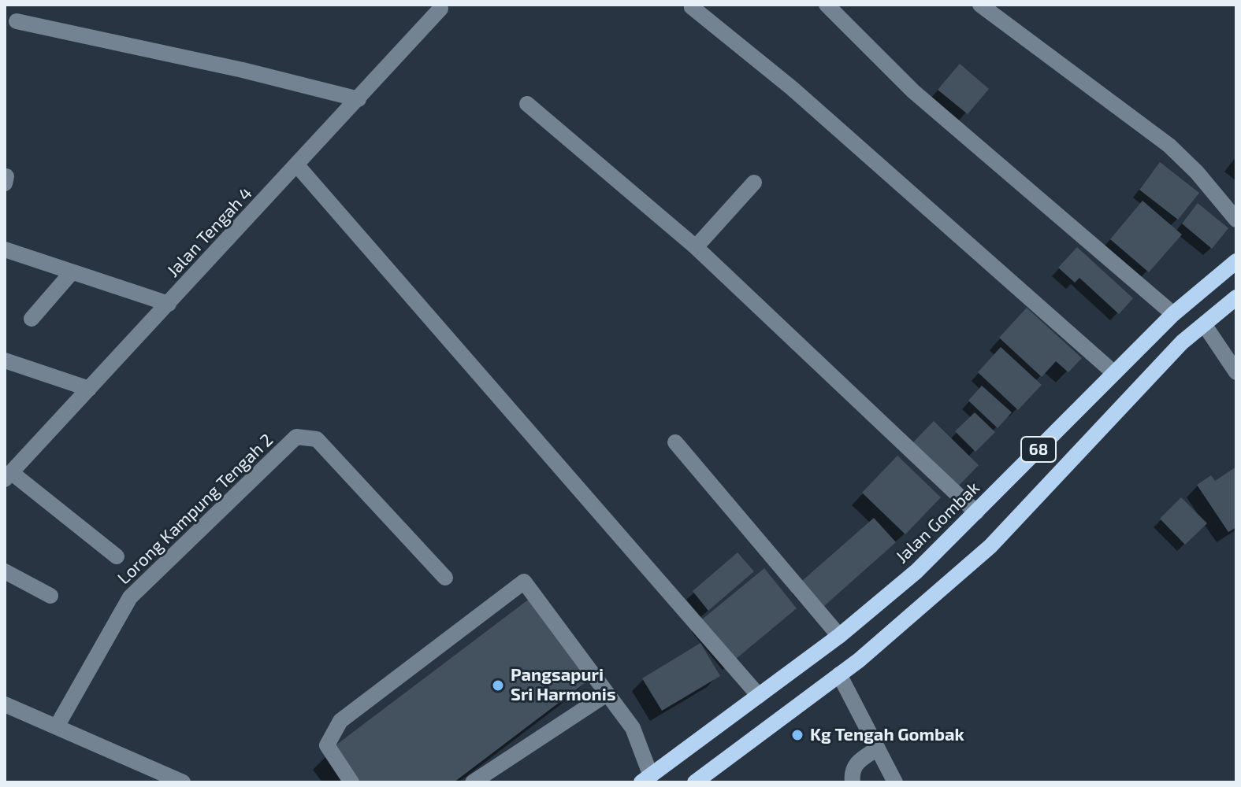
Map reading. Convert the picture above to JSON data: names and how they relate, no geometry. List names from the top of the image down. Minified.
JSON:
{"streets":{"main road":["68","Jalan Gombak"],"street":["Jalan Tengah 4","Lorong Kampung Tengah 2"]},"places":["Pangsapuri Sri Harmonis","Kg Tengah Gombak"]}
